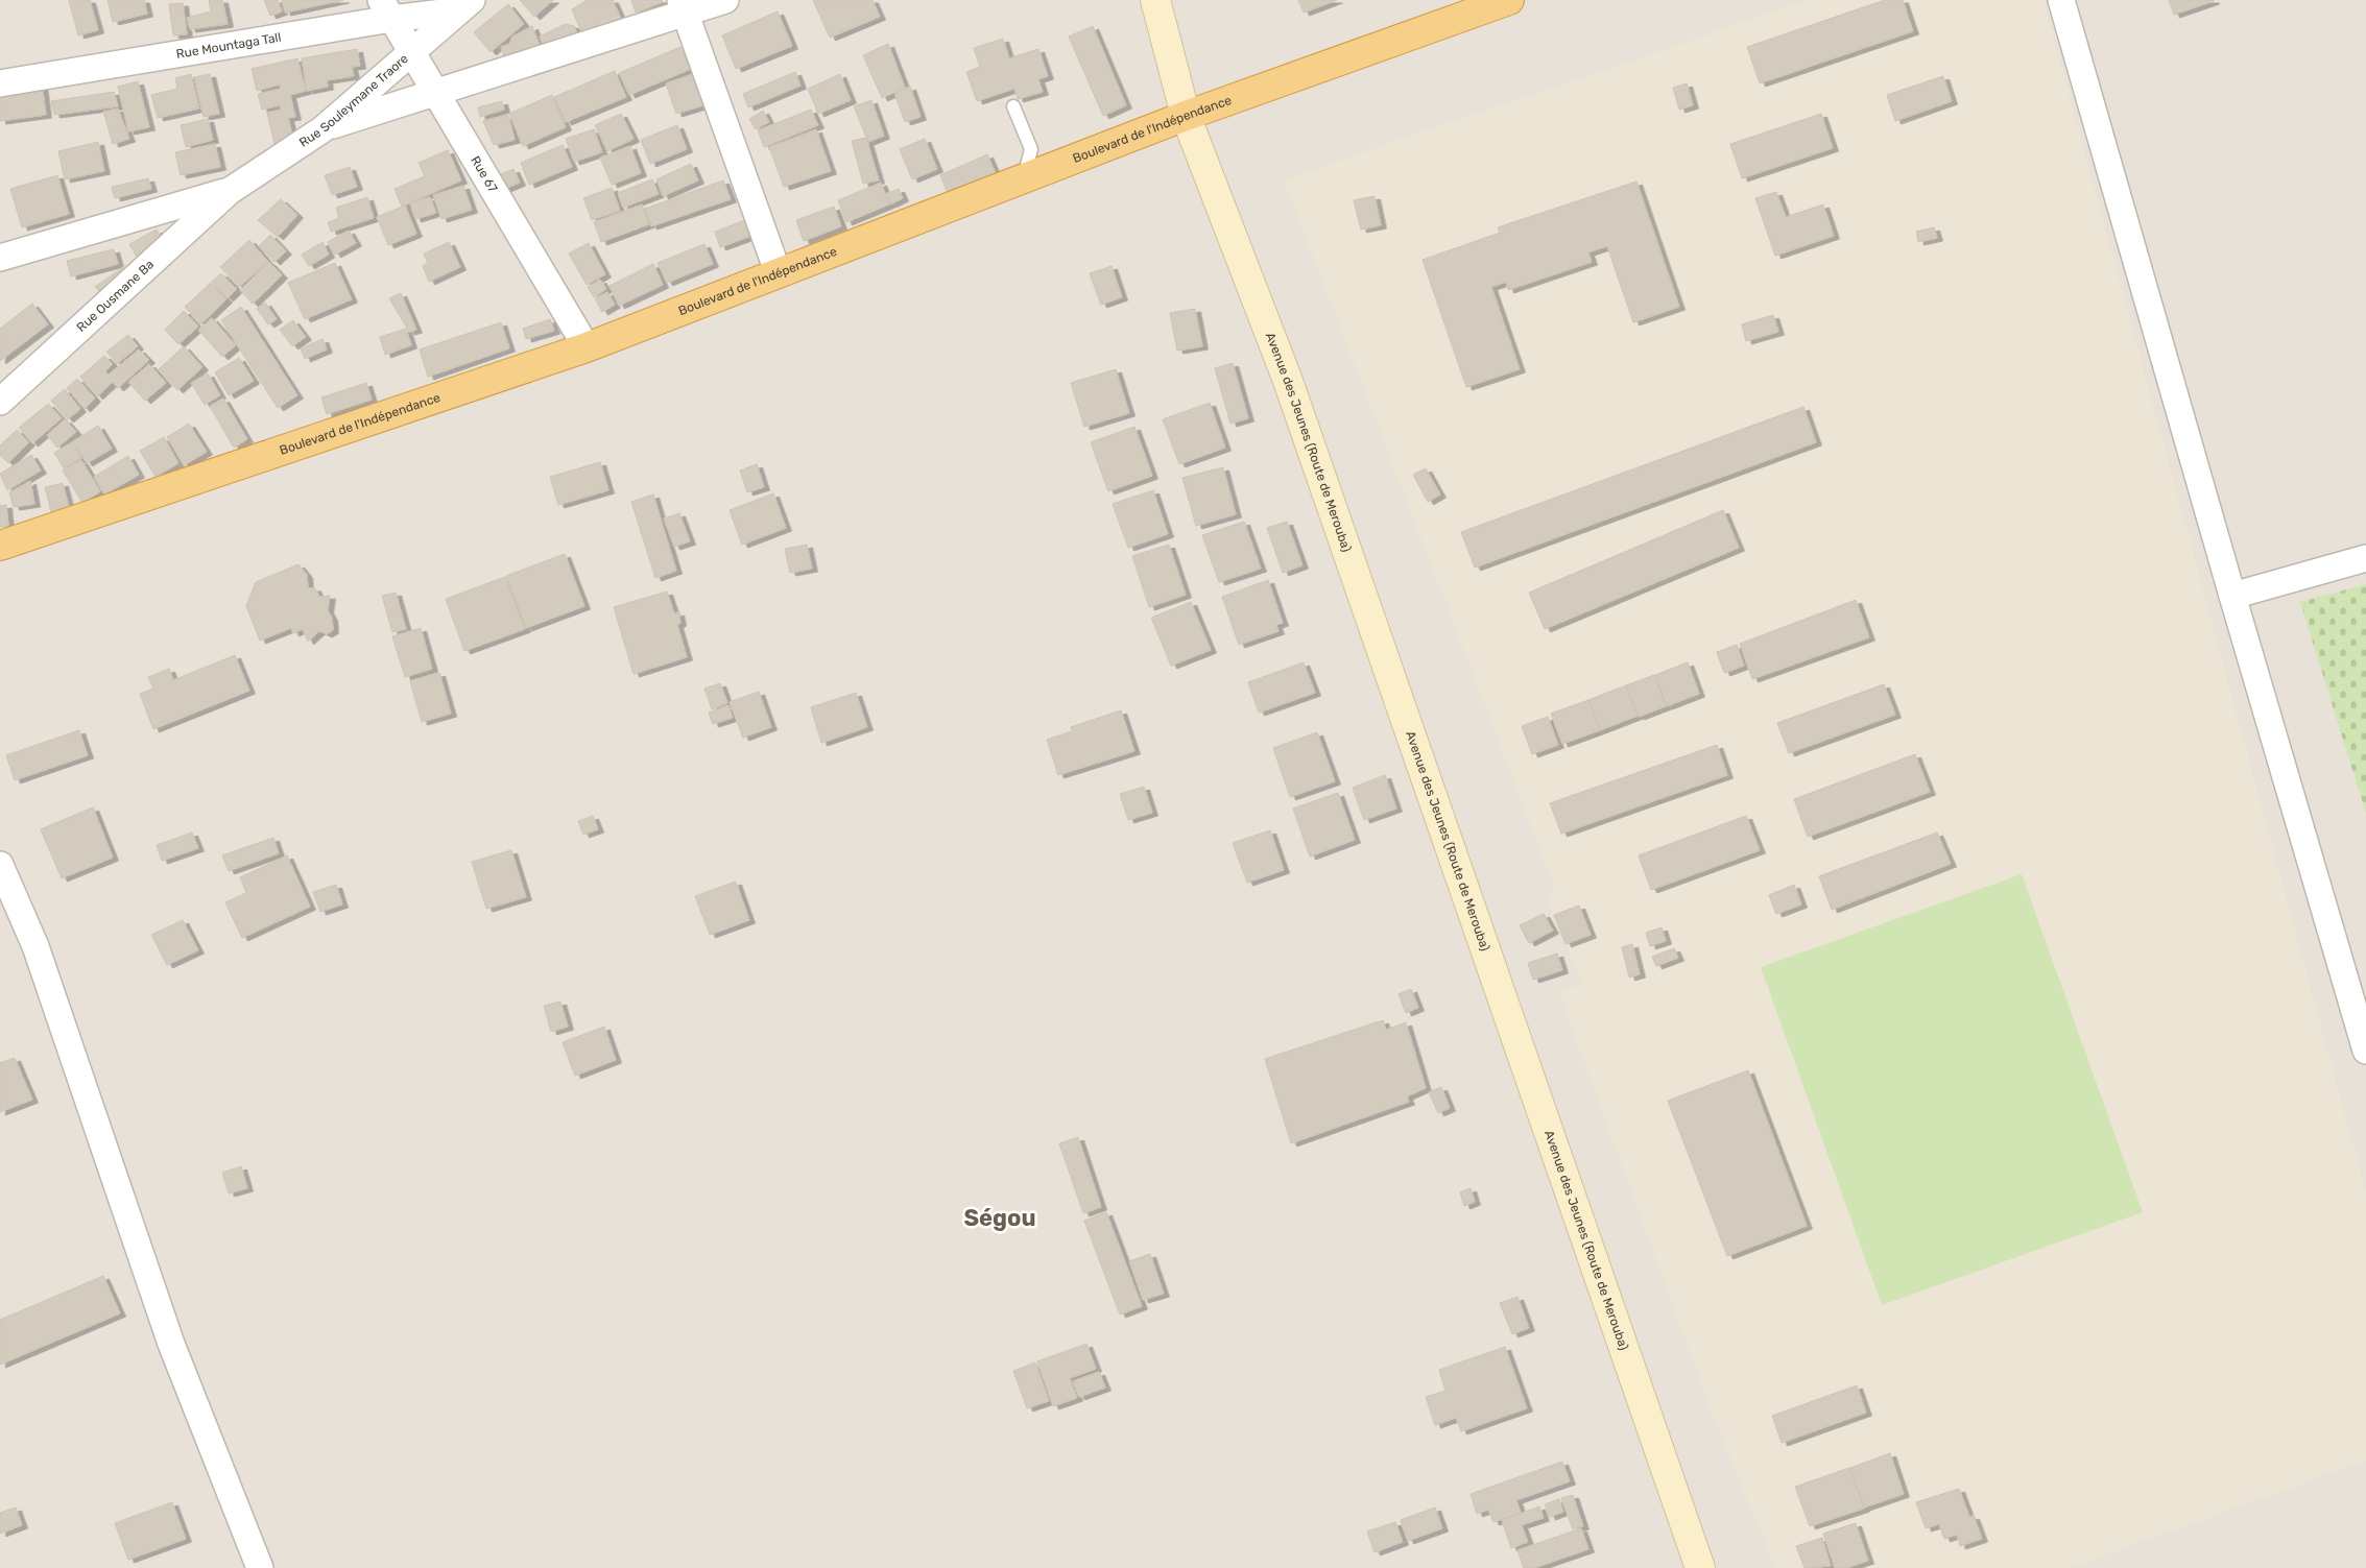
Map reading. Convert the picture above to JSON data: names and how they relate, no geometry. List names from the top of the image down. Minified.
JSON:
{"streets":{"highway":["Boulevard de l'Indépendance"],"main road":["Avenue des Jeunes (Route de Merouba)"],"street":["Rue Mountaga Tall","Rue Souleymane Traore","Rue 67","Rue Ousmane Ba"]},"crossings":[["Rue Mountaga Tall","Rue Souleymane Traore"],["Rue Mountaga Tall","Rue 67"],["Rue Souleymane Traore","Rue 67"],["Rue Souleymane Traore","Rue Ousmane Ba"],["Boulevard de l'Indépendance","Rue 67"],["Boulevard de l'Indépendance","Avenue des Jeunes (Route de Merouba)"]],"districts":["Ségou"]}
